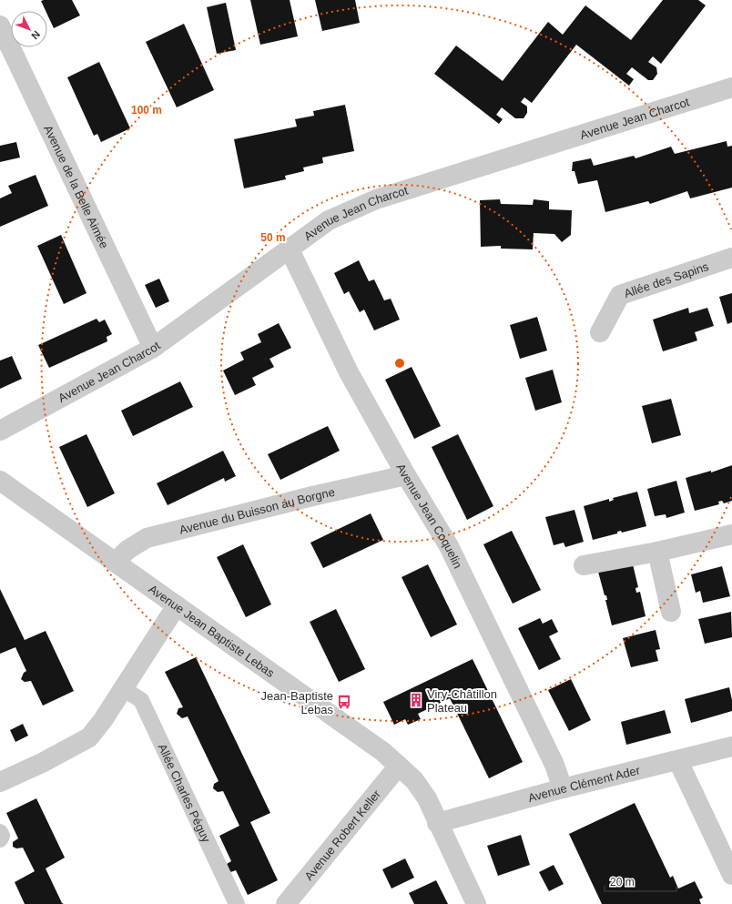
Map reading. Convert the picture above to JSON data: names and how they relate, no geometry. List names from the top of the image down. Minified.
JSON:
{"streets":{"street":["Avenue Jean Charcot","Avenue de la Belle Aimée","Allée des Sapins","Avenue du Buisson au Borgne","Avenue Jean Coquelin","Avenue Jean Baptiste Lebas","Avenue Clément Ader","Allée Charles Péguy","Avenue Robert Keller"]},"crossings":[["Avenue Jean Charcot","Avenue de la Belle Aimée"],["Avenue Jean Charcot","Avenue Jean Coquelin"],["Avenue du Buisson au Borgne","Avenue Jean Coquelin"],["Avenue du Buisson au Borgne","Avenue Jean Baptiste Lebas"],["Avenue Jean Coquelin","Avenue Clément Ader"],["Avenue Jean Baptiste Lebas","Avenue Clément Ader"],["Avenue Jean Baptiste Lebas","Avenue Robert Keller"]],"places":{"building":["Viry-Châtillon Plateau"],"bus stop":["Jean-Baptiste Lebas"]},"scale_bar":"20 m","north":"bottom right","rings":["100 m","50 m"]}
